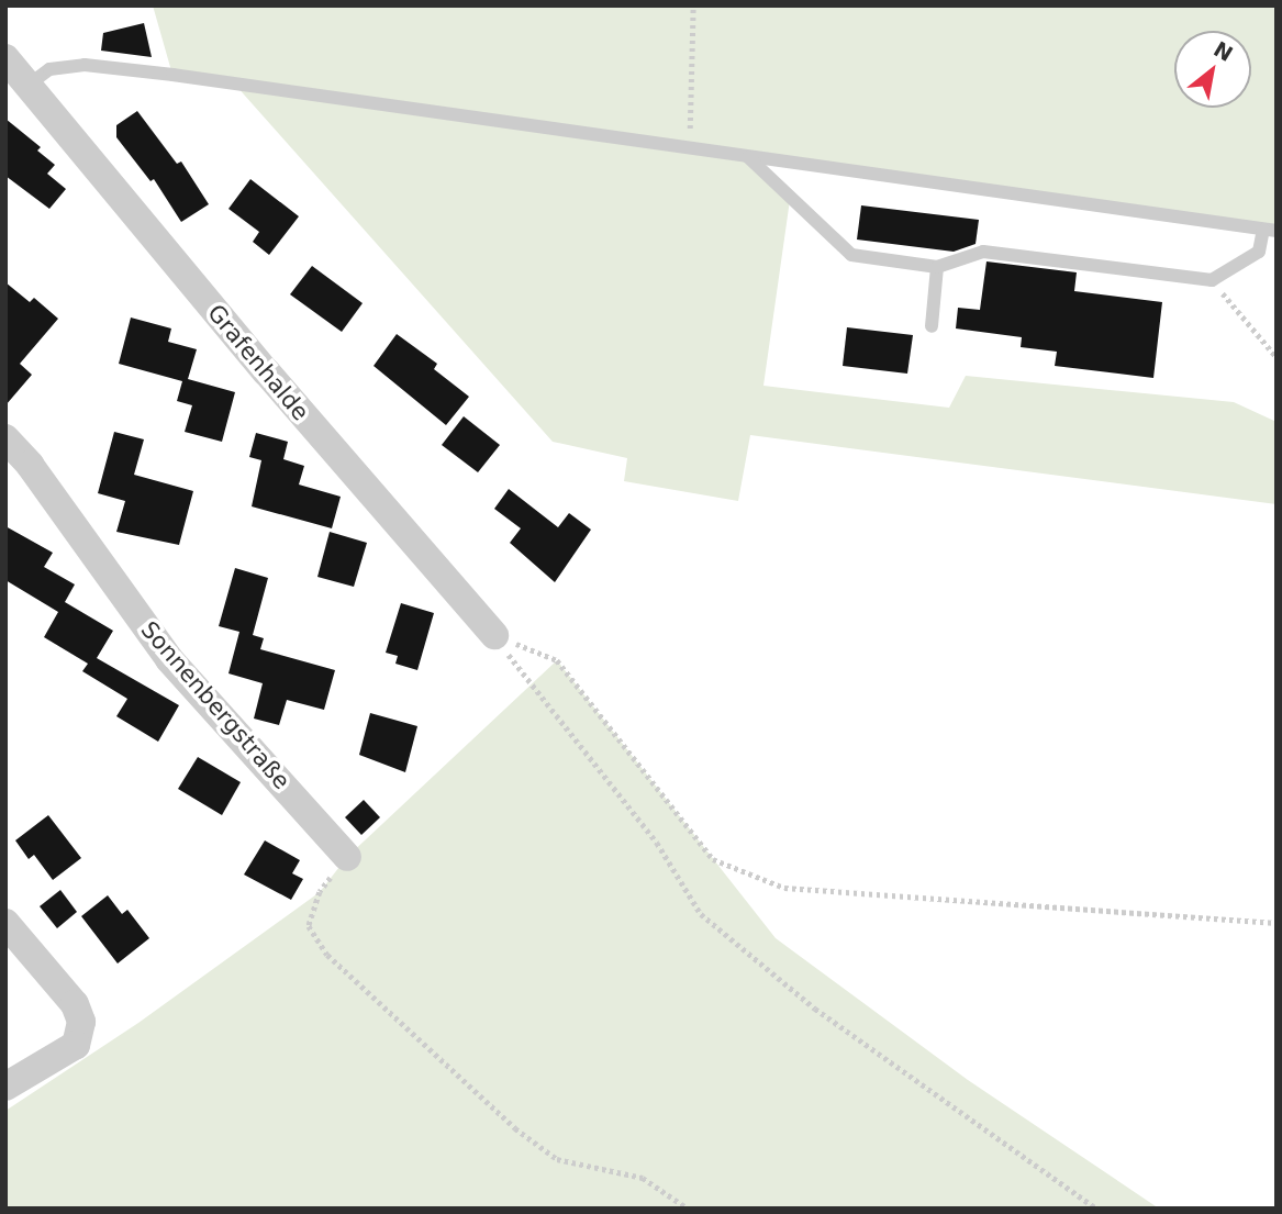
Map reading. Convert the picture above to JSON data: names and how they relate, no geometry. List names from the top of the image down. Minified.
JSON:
{"streets":{"street":["Grafenhalde","Sonnenbergstraße"]},"north":"top right"}
